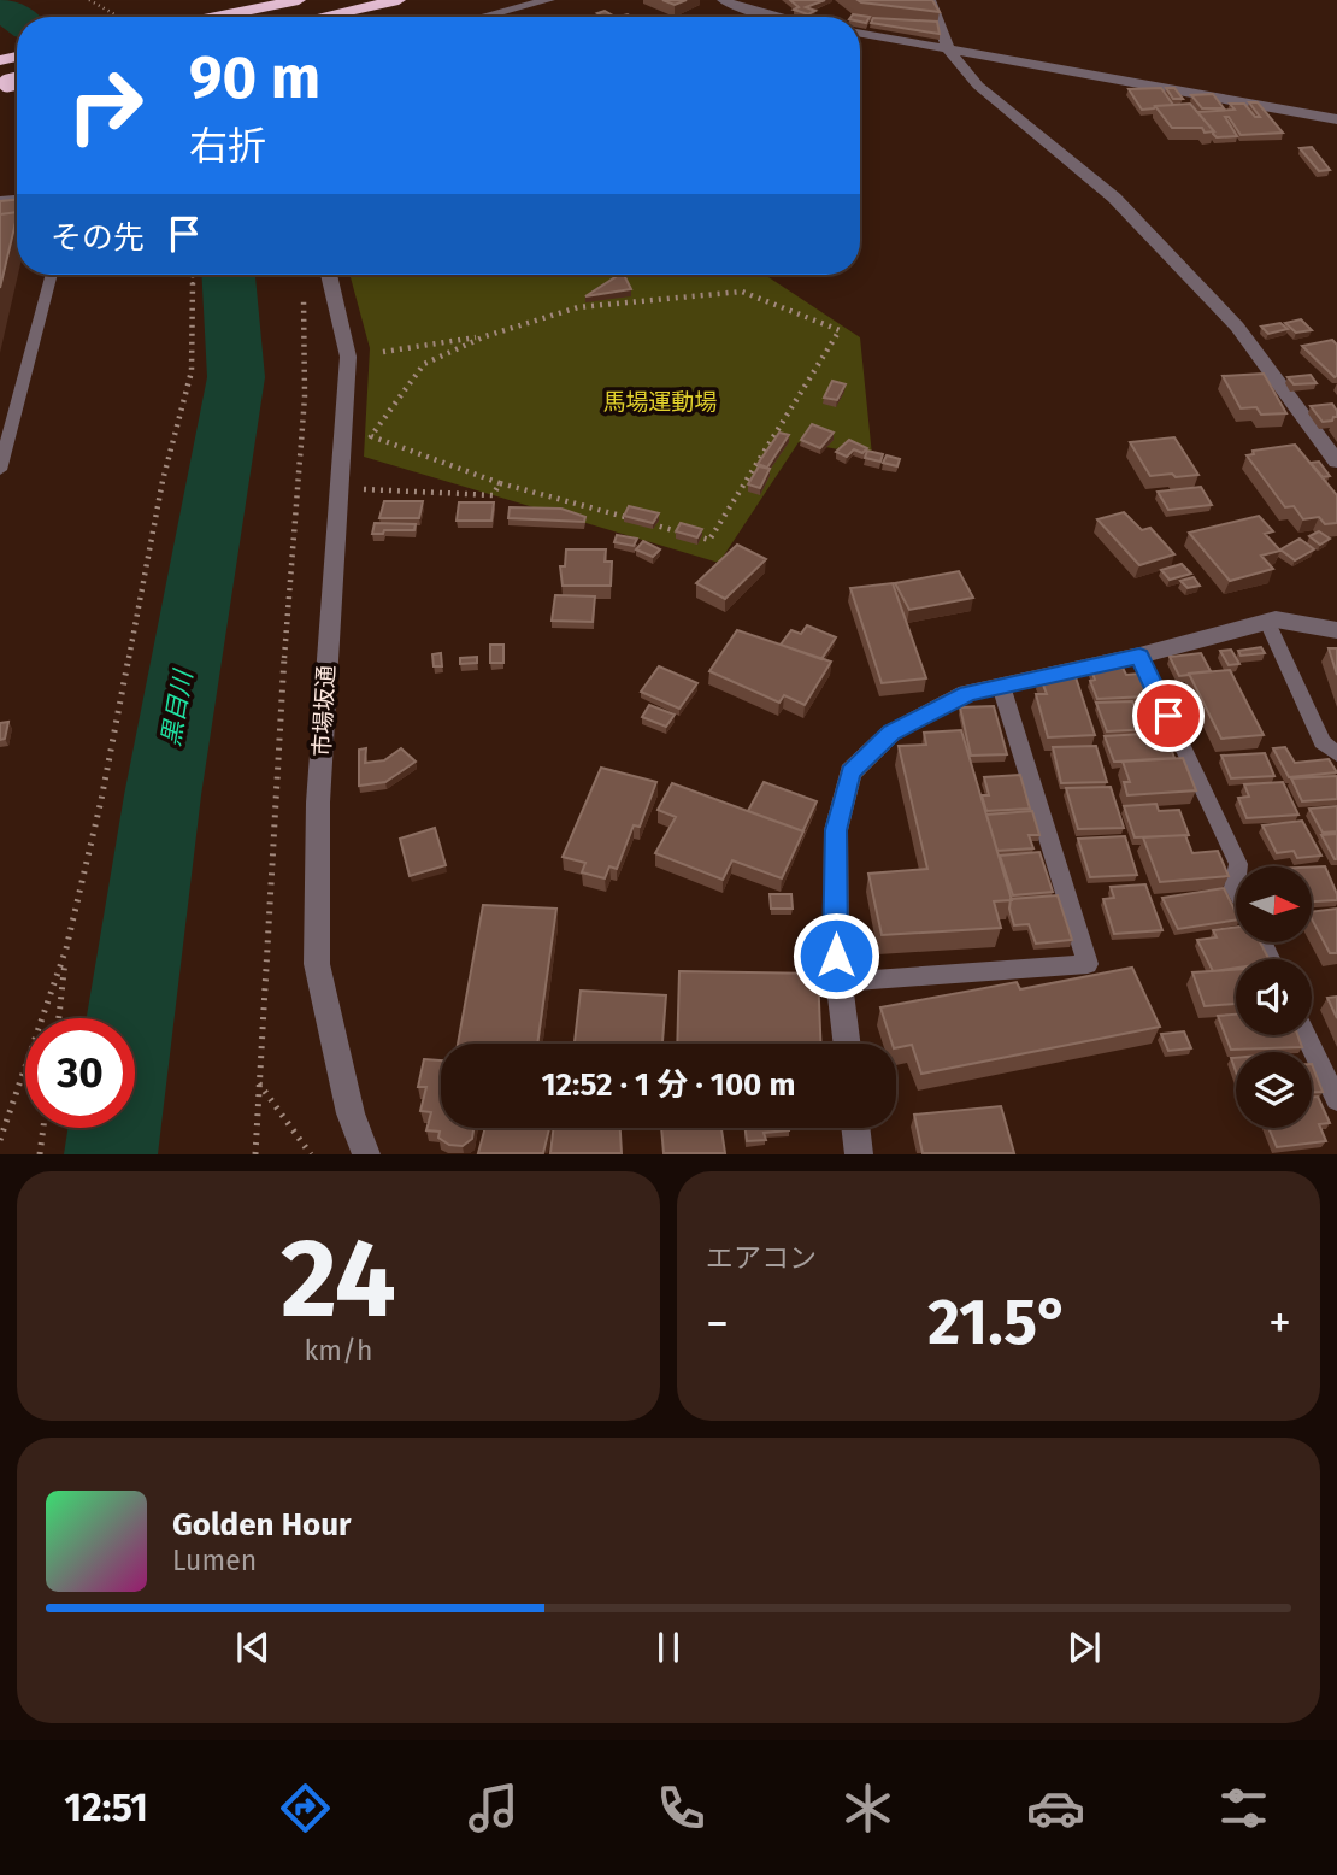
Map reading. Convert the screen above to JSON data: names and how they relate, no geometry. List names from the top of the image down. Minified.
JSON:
{"streets":{"street":["市場坂通"]},"water":["黒目川"],"parks":["馬場運動場"],"north":"right","page":{"turn":["90 m","右折"],"then":"その先","limit":"30","trip":"12:52 · 1 分 · 100 m","tile":[["24","km/h"],"エアコン"],"heat":["−","21.5°","+"],"song":["Golden Hour","Lumen"],"tabs":"12:51"}}
